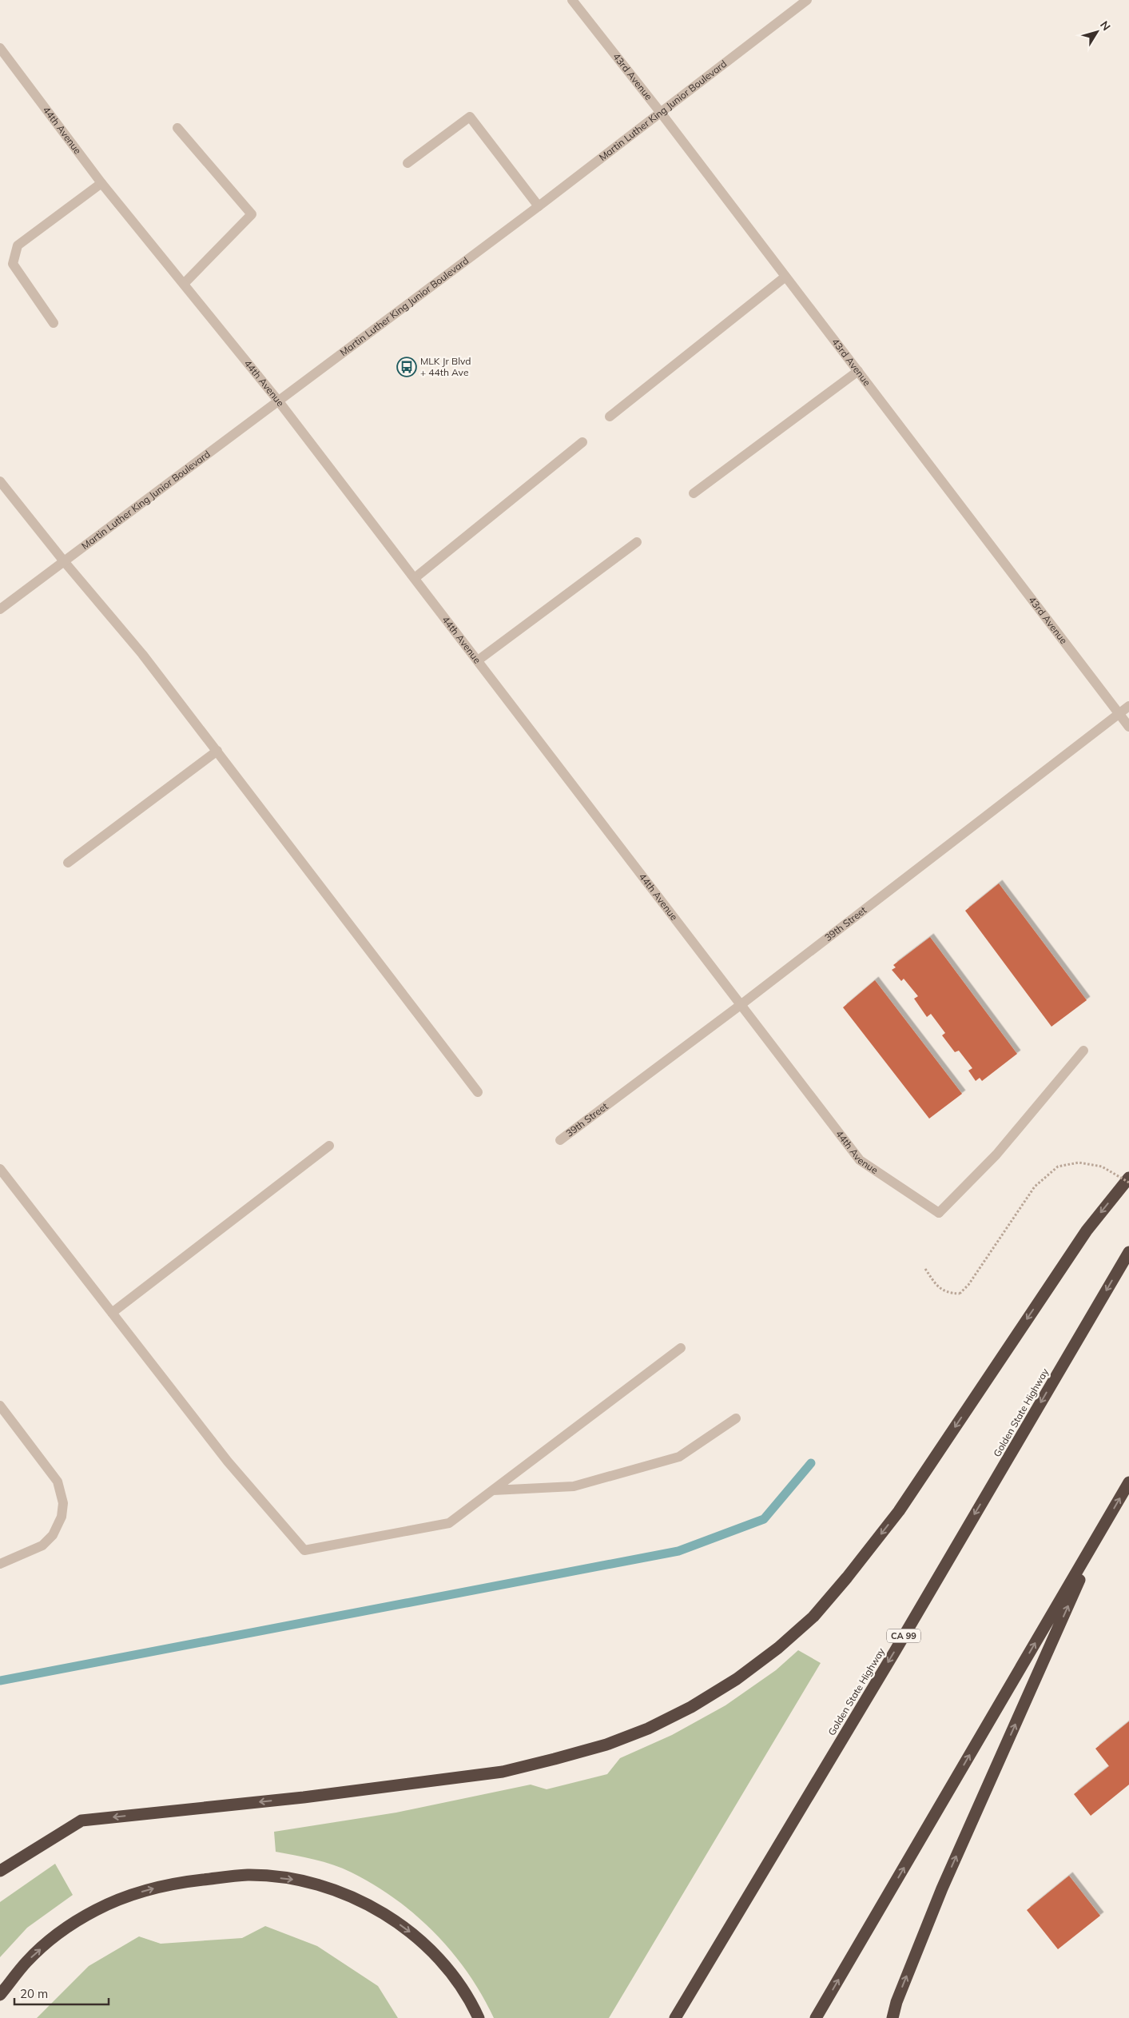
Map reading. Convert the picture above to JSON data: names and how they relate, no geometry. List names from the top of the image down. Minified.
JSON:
{"streets":{"highway":["Golden State Highway","CA 99"],"street":["43rd Avenue","Martin Luther King Junior Boulevard","44th Avenue","39th Street"]},"crossings":[["43rd Avenue","Martin Luther King Junior Boulevard"],["43rd Avenue","39th Street"],["Martin Luther King Junior Boulevard","44th Avenue"],["44th Avenue","39th Street"]],"one_way":["Golden State Highway"],"places":{"bus stop":["MLK Jr Blvd + 44th Ave"]},"scale_bar":"20 m","north":"top right"}
